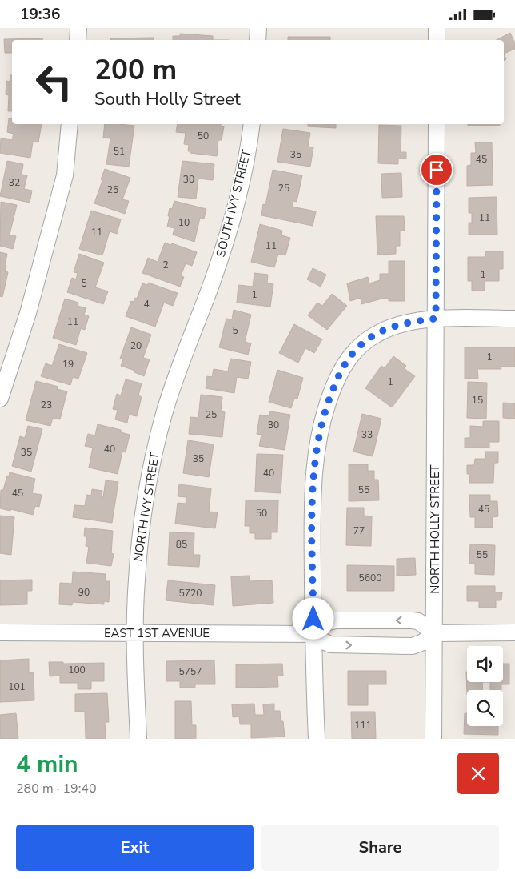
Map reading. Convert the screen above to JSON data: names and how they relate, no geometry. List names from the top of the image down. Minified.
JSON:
{"streets":{"street":["SOUTH IVY STREET","NORTH IVY STREET","NORTH HOLLY STREET","EAST 1ST AVENUE"]},"crossings":[["SOUTH IVY STREET","NORTH IVY STREET"],["NORTH IVY STREET","EAST 1ST AVENUE"]],"house_numbers":["50","51","35","45","30","32","25","25","11","10","11","11","2","1","5","1","4","11","5","20","1","19","1","15","23","25","30","33","40","35","35","40","55","45","45","50","77","85","55","5600","90","5720","100","5757","101","111"],"page":{"status":"19:36","turn":["200 m","South Holly Street"],"heading":["4 min","280 m · 19:40"],"buttons":["Exit","Share"]}}
